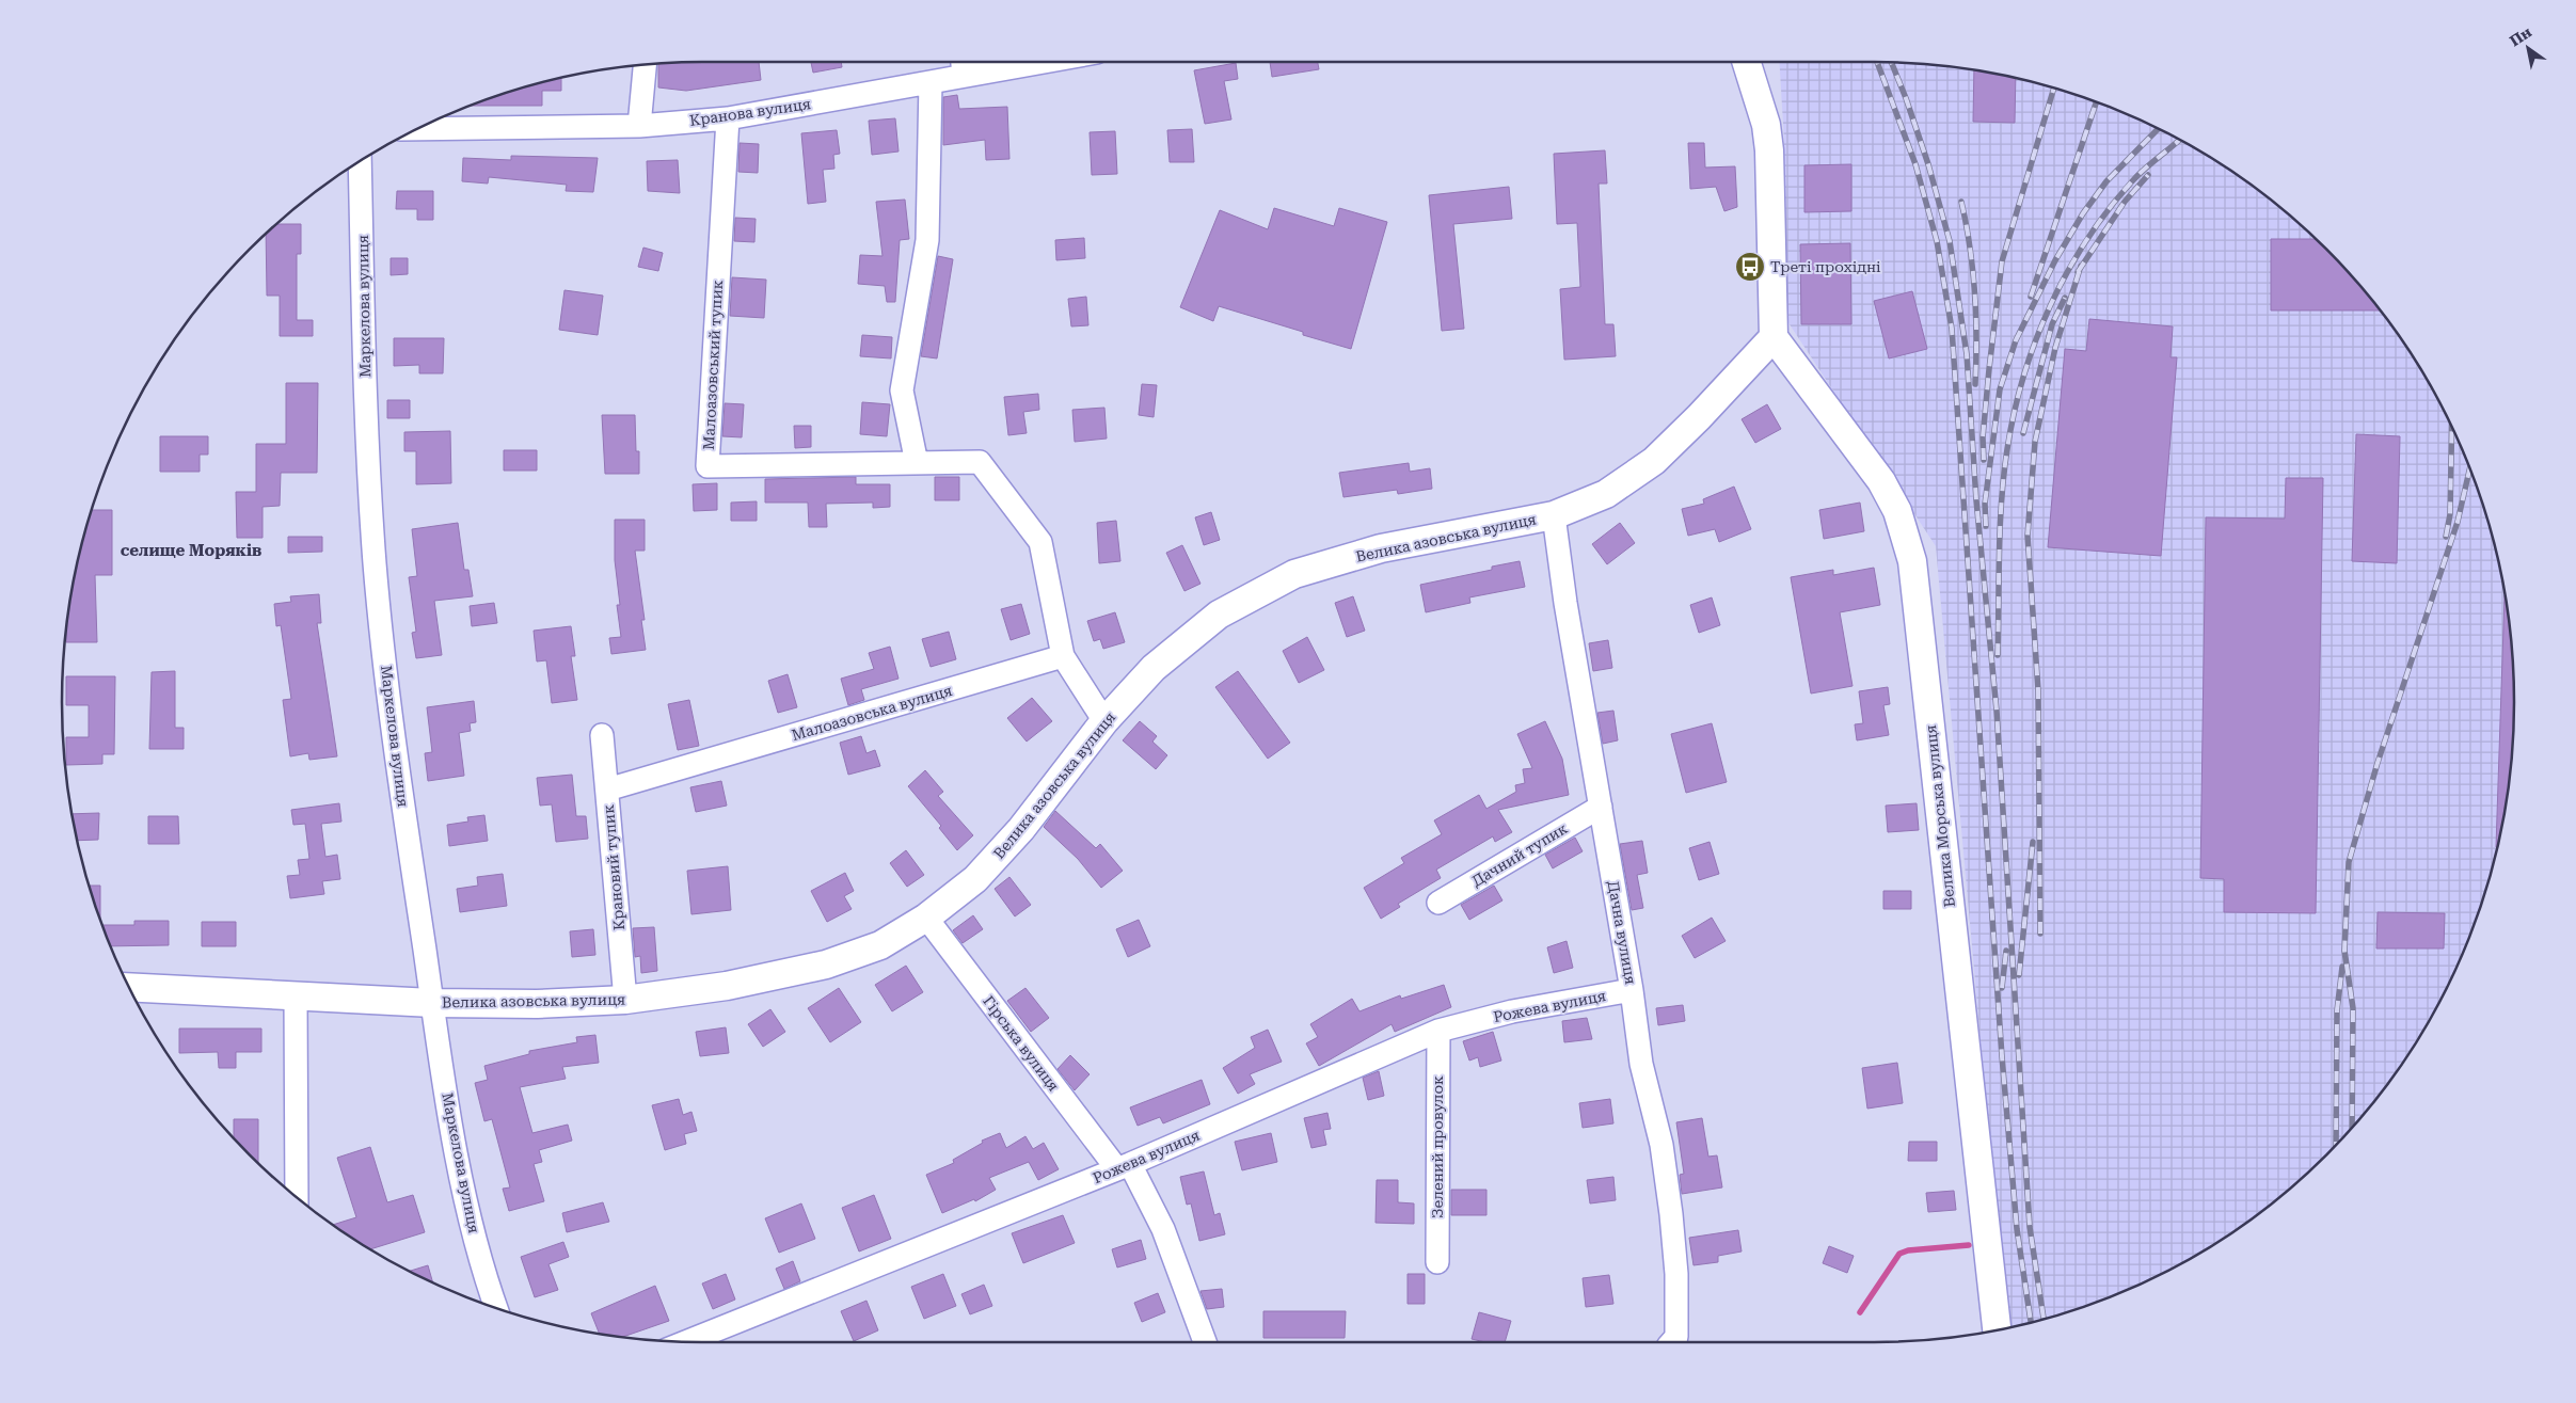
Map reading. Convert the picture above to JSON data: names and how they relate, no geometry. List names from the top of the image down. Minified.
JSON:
{"streets":{"street":["Кранова вулиця","Маркелова вулиця","Малоазовський тупик","Велика азовська вулиця","Малоазовська вулиця","Велика Морська вулиця","Дачний тупик","Крановий тупик","Дачна вулиця","Рожева вулиця","Гірська вулиця","Зелений провулок"]},"crossings":[["Кранова вулиця","Малоазовський тупик"],["Маркелова вулиця","Велика азовська вулиця"],["Малоазовський тупик","Малоазовська вулиця"],["Велика азовська вулиця","Велика Морська вулиця"],["Велика азовська вулиця","Крановий тупик"],["Велика азовська вулиця","Дачна вулиця"],["Велика азовська вулиця","Гірська вулиця"],["Малоазовська вулиця","Крановий тупик"],["Дачний тупик","Дачна вулиця"],["Дачна вулиця","Рожева вулиця"],["Рожева вулиця","Гірська вулиця"],["Рожева вулиця","Зелений провулок"]],"districts":["селище Моряків"],"places":{"bus stop":["Треті прохідні"]},"north":"top left"}
